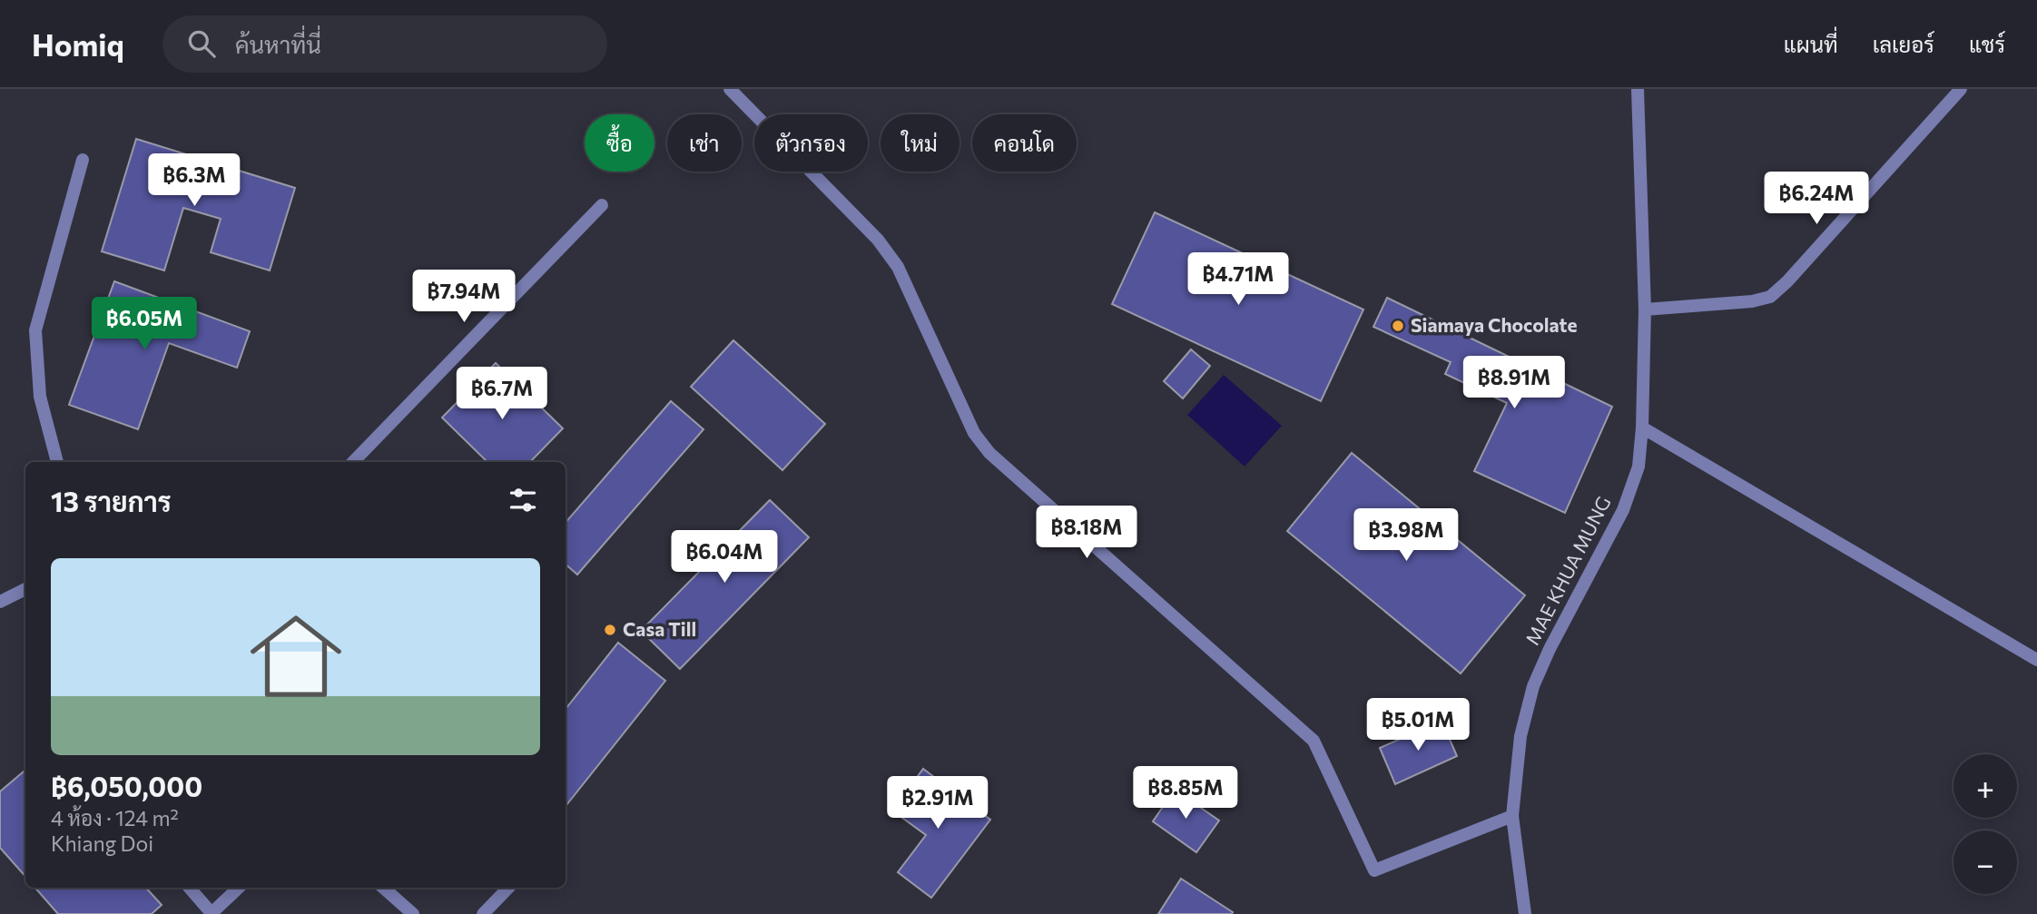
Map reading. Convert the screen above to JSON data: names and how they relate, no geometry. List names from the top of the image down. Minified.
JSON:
{"streets":{"street":["MAE KHUA MUNG"]},"places":["Siamaya Chocolate","Casa Till"],"page":{"header":"Homiq","search":"ค้นหาที่นี่","nav":["แผนที่","เลเยอร์","แชร์"],"chip":["ซื้อ","เช่า","ตัวกรอง","ใหม่","คอนโด"],"price":["฿6.3M","฿6.24M","฿4.71M","฿7.94M","฿6.05M","฿8.91M","฿6.7M","฿8.18M","฿3.98M","฿6.04M","฿5.01M","฿8.85M","฿2.91M"],"heading":"13 รายการ","list":[{"name":"฿6,050,000","note":"4 ห้อง · 124 m² · Khiang Doi"}],"map_buttons":["+","−"]}}
